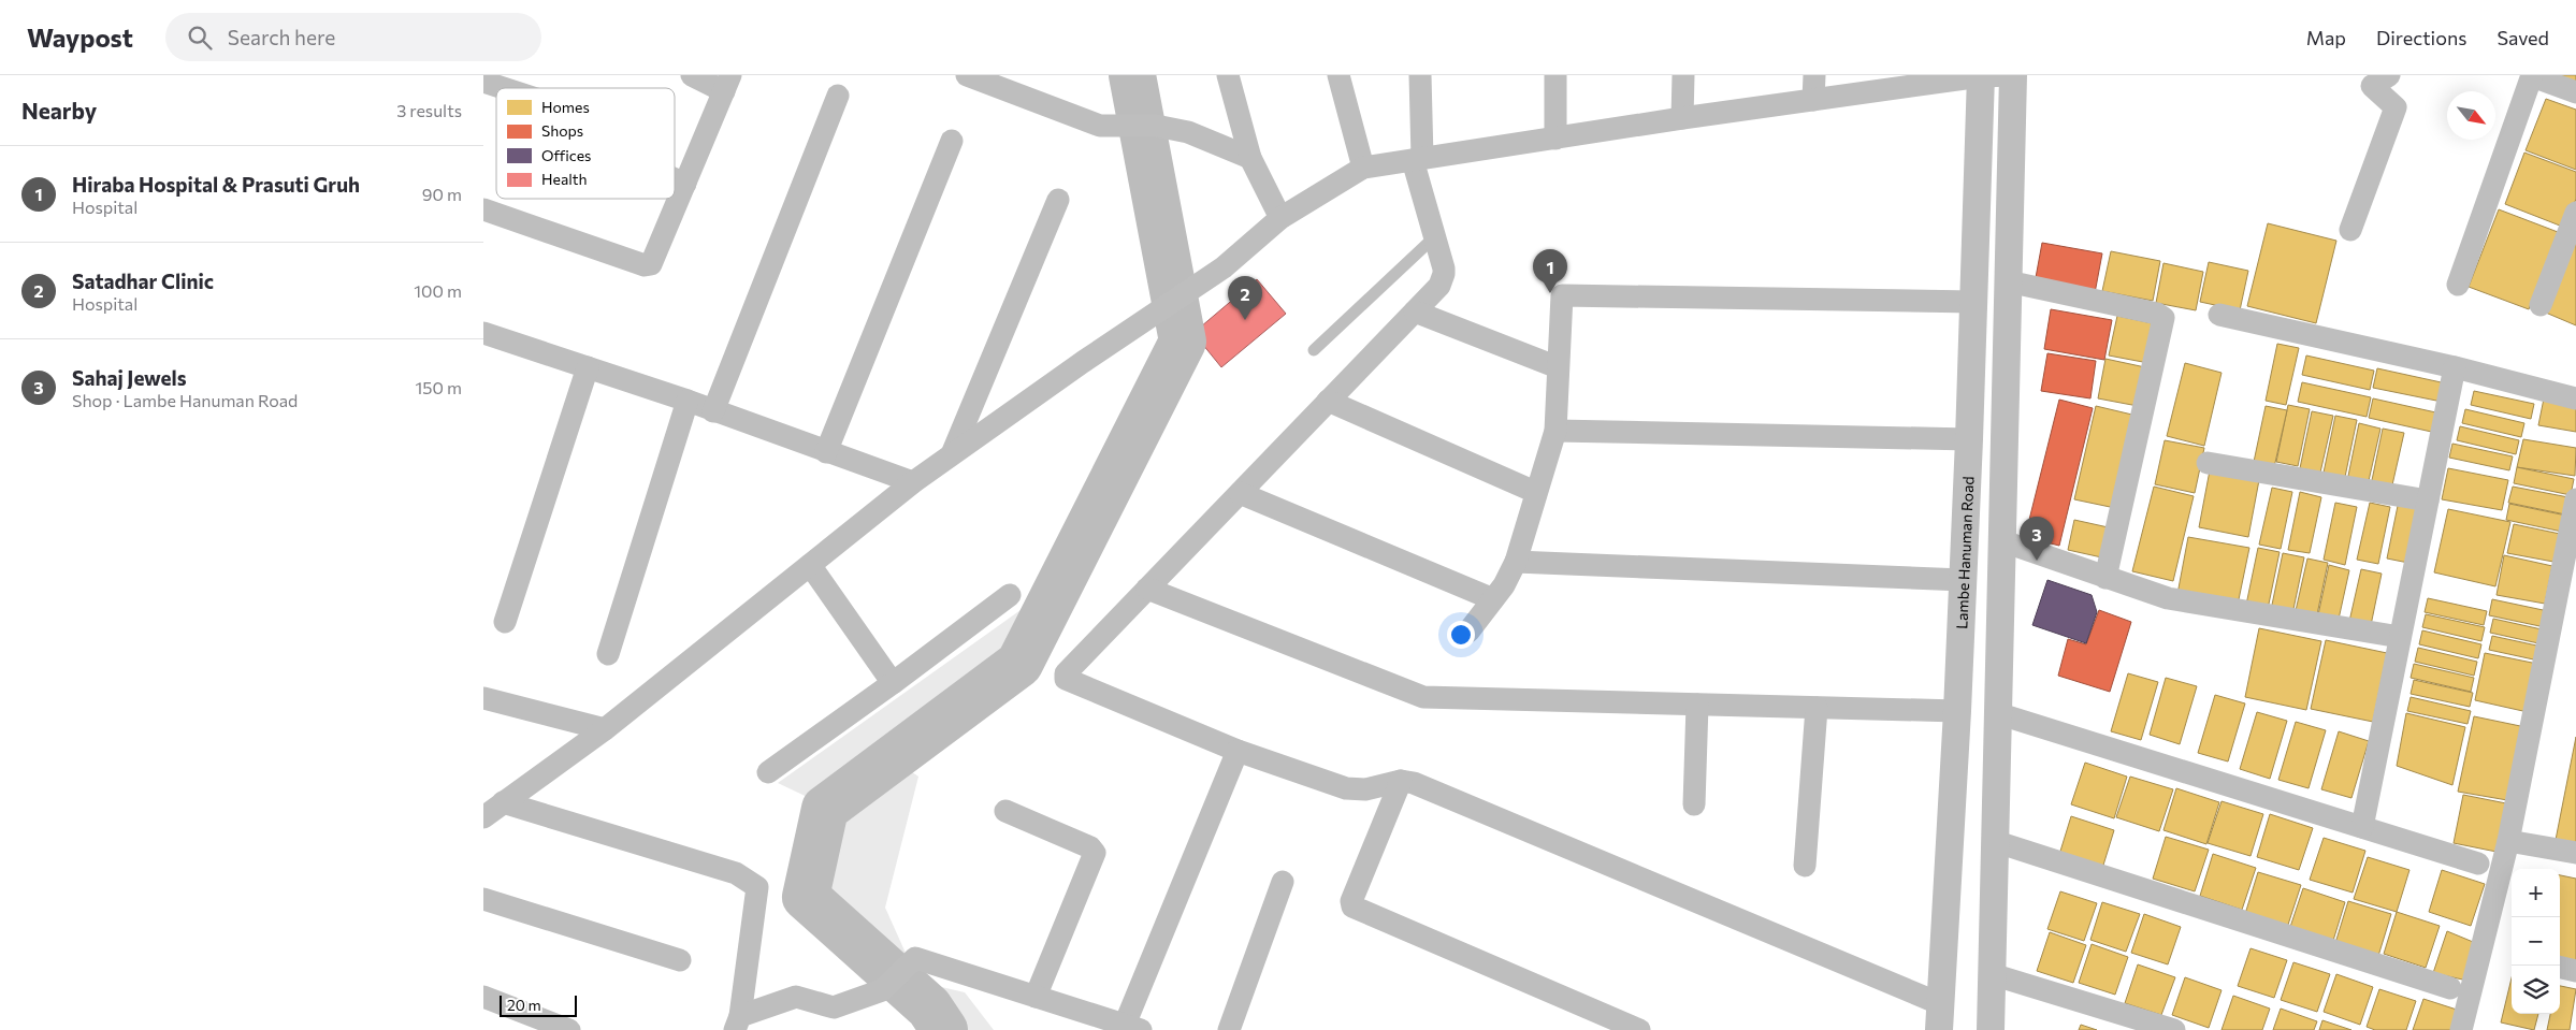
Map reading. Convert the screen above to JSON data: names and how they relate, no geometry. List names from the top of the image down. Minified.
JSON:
{"streets":{"street":["Lambe Hanuman Road"]},"legend":["Homes","Shops","Offices","Health"],"scale_bar":"20 m","north":"bottom right","page":{"header":"Waypost","search":"Search here","nav":["Map","Directions","Saved"],"heading":["Nearby","3 results"],"list":[{"mark":"1","name":"Hiraba Hospital & Prasuti Gruh","note":"Hospital","value":"90 m"},{"mark":"2","name":"Satadhar Clinic","note":"Hospital","value":"100 m"},{"mark":"3","name":"Sahaj Jewels","note":"Shop · Lambe Hanuman Road","value":"150 m"}],"pins":["1","2","3"],"map_buttons":["+","−"],"scale":"20 m"}}
